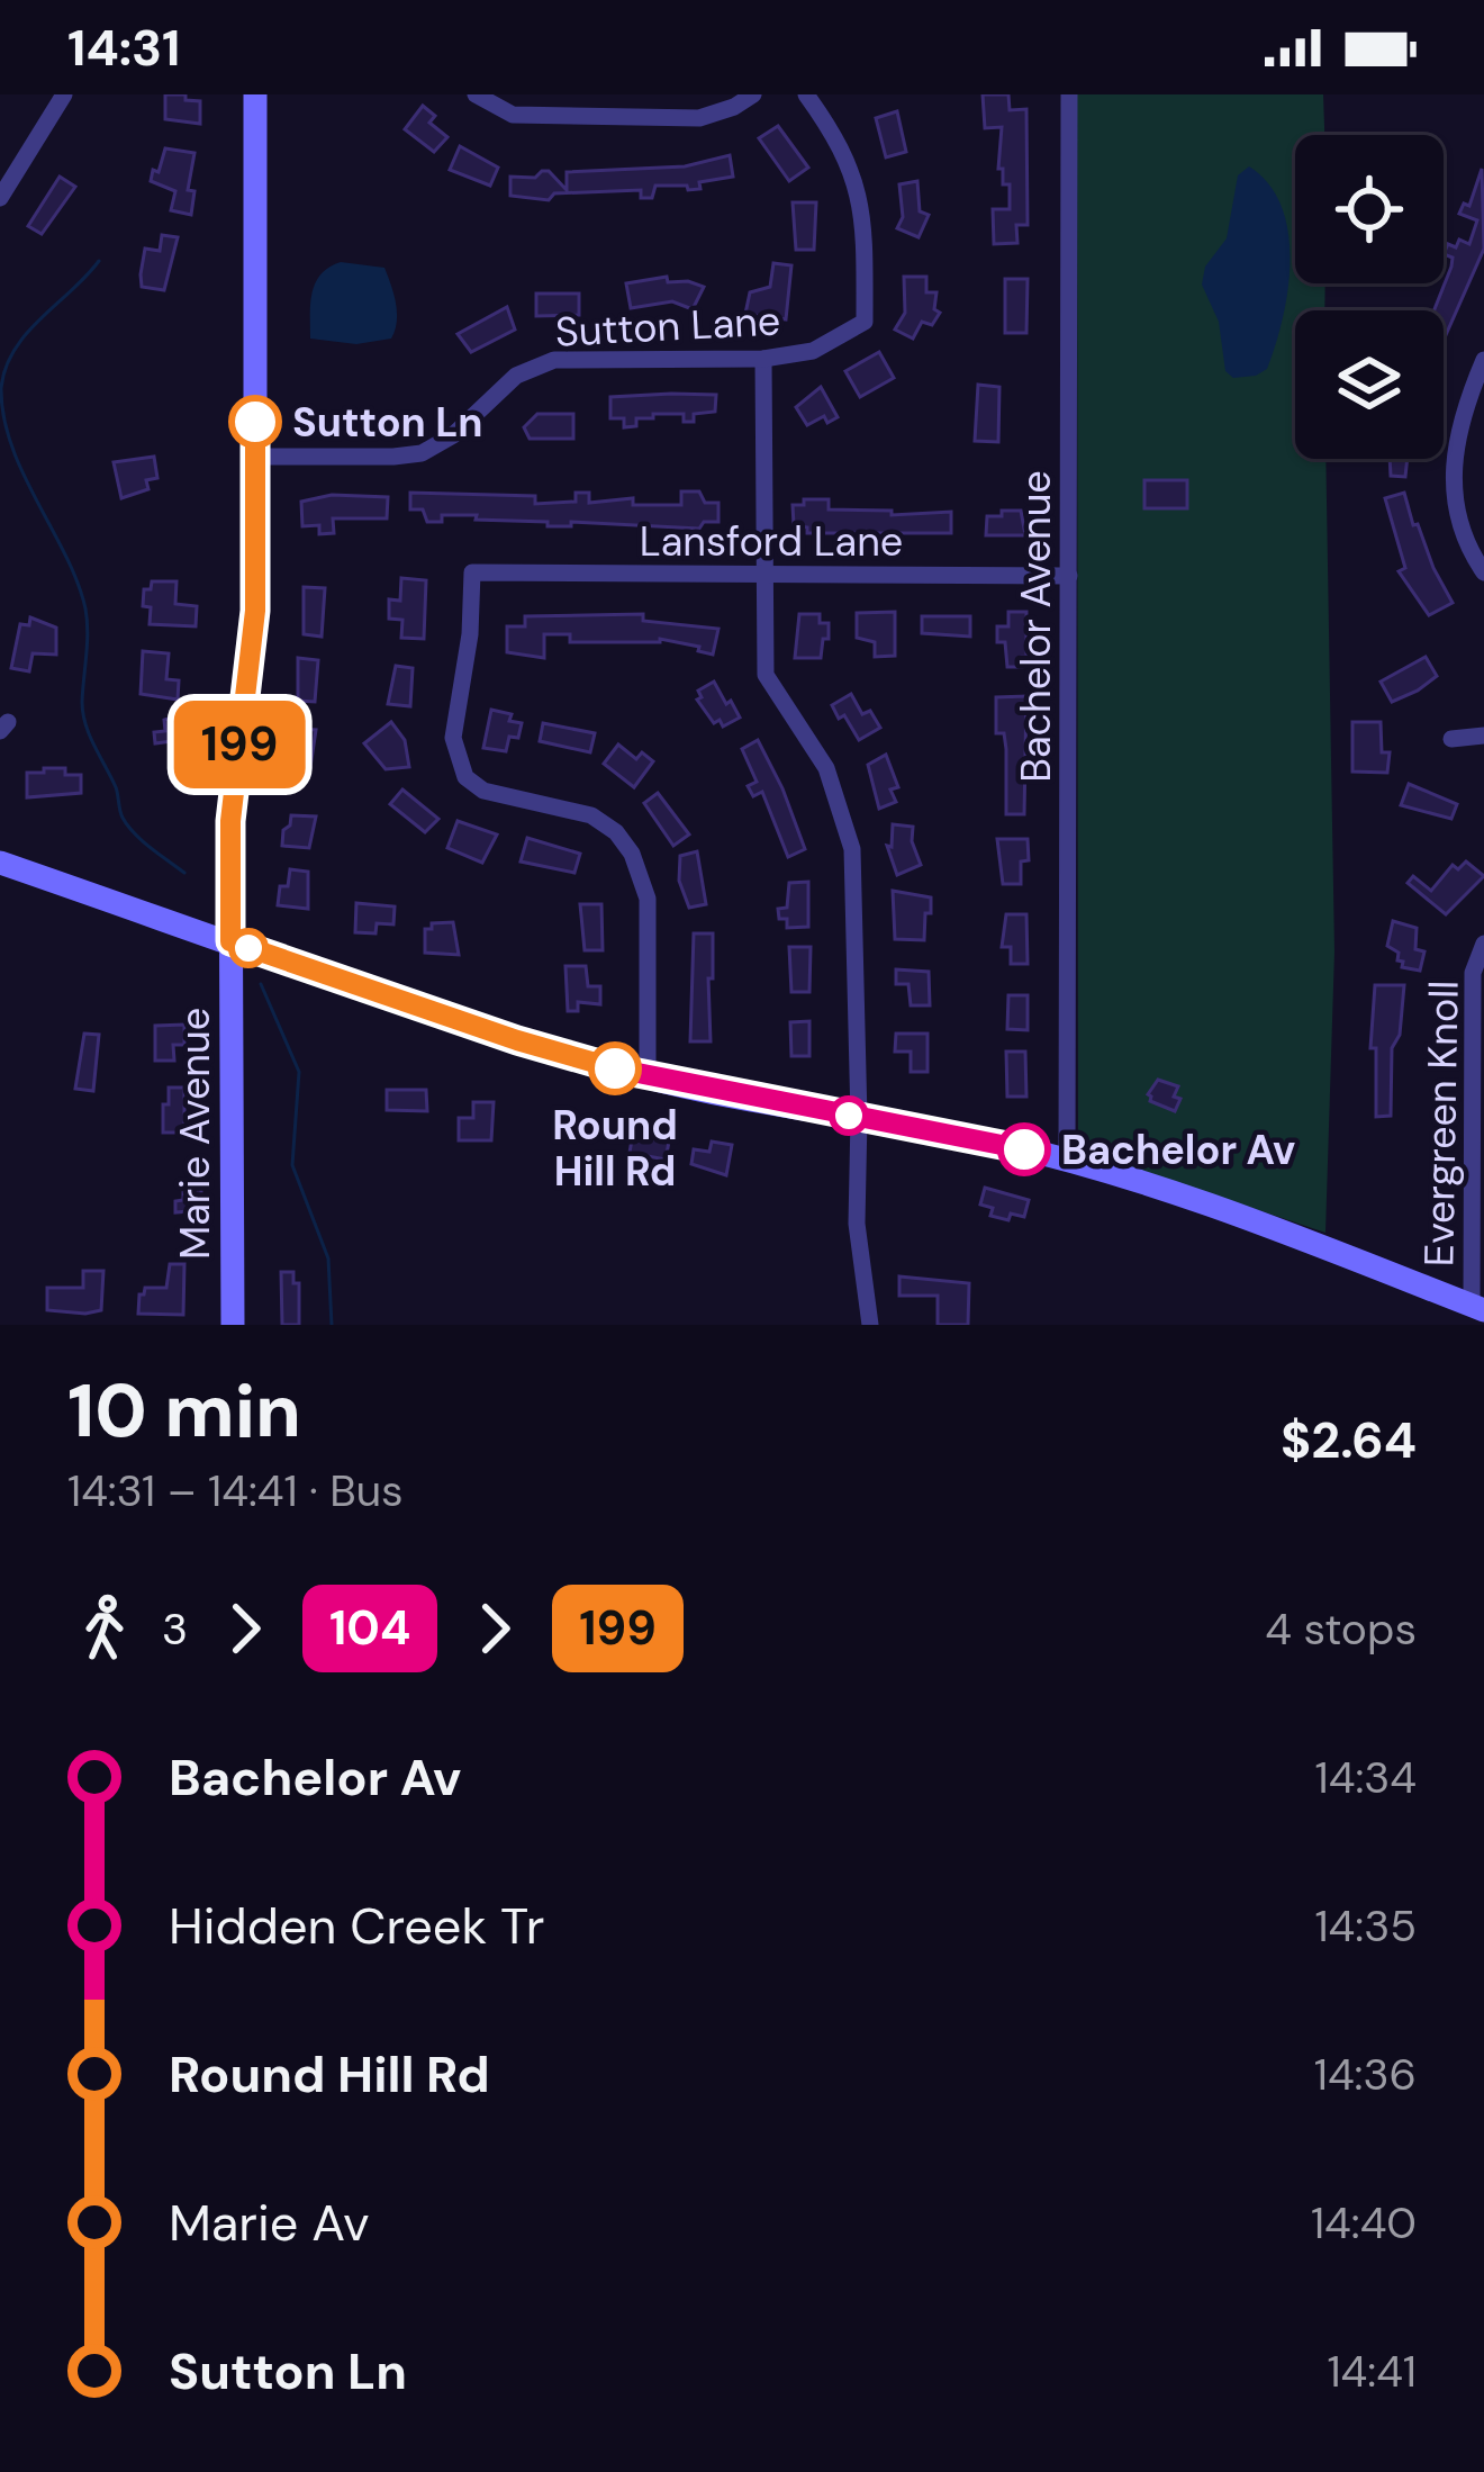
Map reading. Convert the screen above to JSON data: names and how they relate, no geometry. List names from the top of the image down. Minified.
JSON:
{"streets":{"main road":["Marie Avenue"],"street":["Sutton Lane","Lansford Lane","Bachelor Avenue","Evergreen Knoll"]},"crossings":[["Sutton Lane","Marie Avenue"],["Lansford Lane","Bachelor Avenue"]],"places":["Sutton Ln","Round Hill Rd","Bachelor Av"],"lines":["bus line 199","bus line 104"],"page":{"status":"14:31","on_map":"199","heading":["10 min","14:31 – 14:41 · Bus","$2.64"],"legs":["3","104","199","4 stops"],"list":[{"name":"Bachelor Av","value":"14:34"},{"name":"Hidden Creek Tr","value":"14:35"},{"name":"Round Hill Rd","value":"14:36"},{"name":"Marie Av","value":"14:40"},{"name":"Sutton Ln","value":"14:41"}]}}
